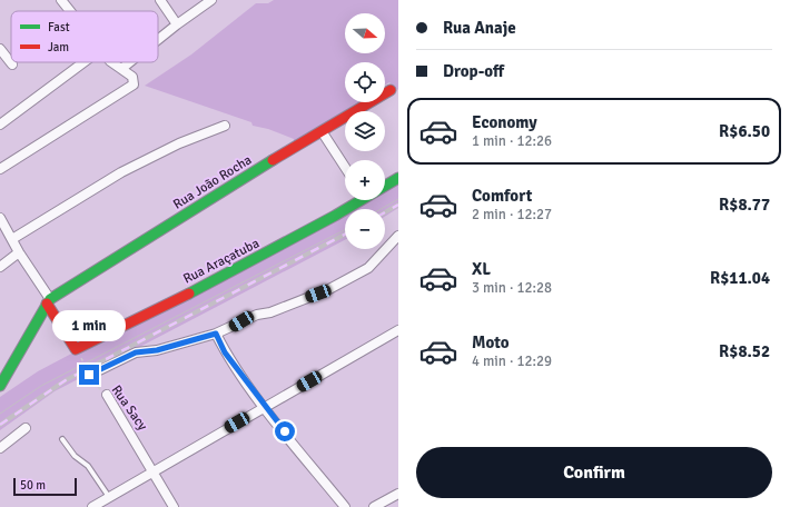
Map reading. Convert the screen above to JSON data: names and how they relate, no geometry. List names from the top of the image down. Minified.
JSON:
{"streets":{"street":["Rua João Rocha","Rua Araçatuba","Rua Sacy"]},"crossings":[["Rua Araçatuba","Rua Sacy"]],"legend":["Fast","Jam"],"scale_bar":"50 m","north":"right","page":{"banner":["Rua Anaje","Drop-off"],"map_buttons":["+","−"],"list":[{"name":"Economy","note":"1 min · 12:26","value":"R$6.50"},{"name":"Comfort","note":"2 min · 12:27","value":"R$8.77"},{"name":"XL","note":"3 min · 12:28","value":"R$11.04"},{"name":"Moto","note":"4 min · 12:29","value":"R$8.52"}],"bubble":"1 min","buttons":"Confirm","scale":"50 m"}}
